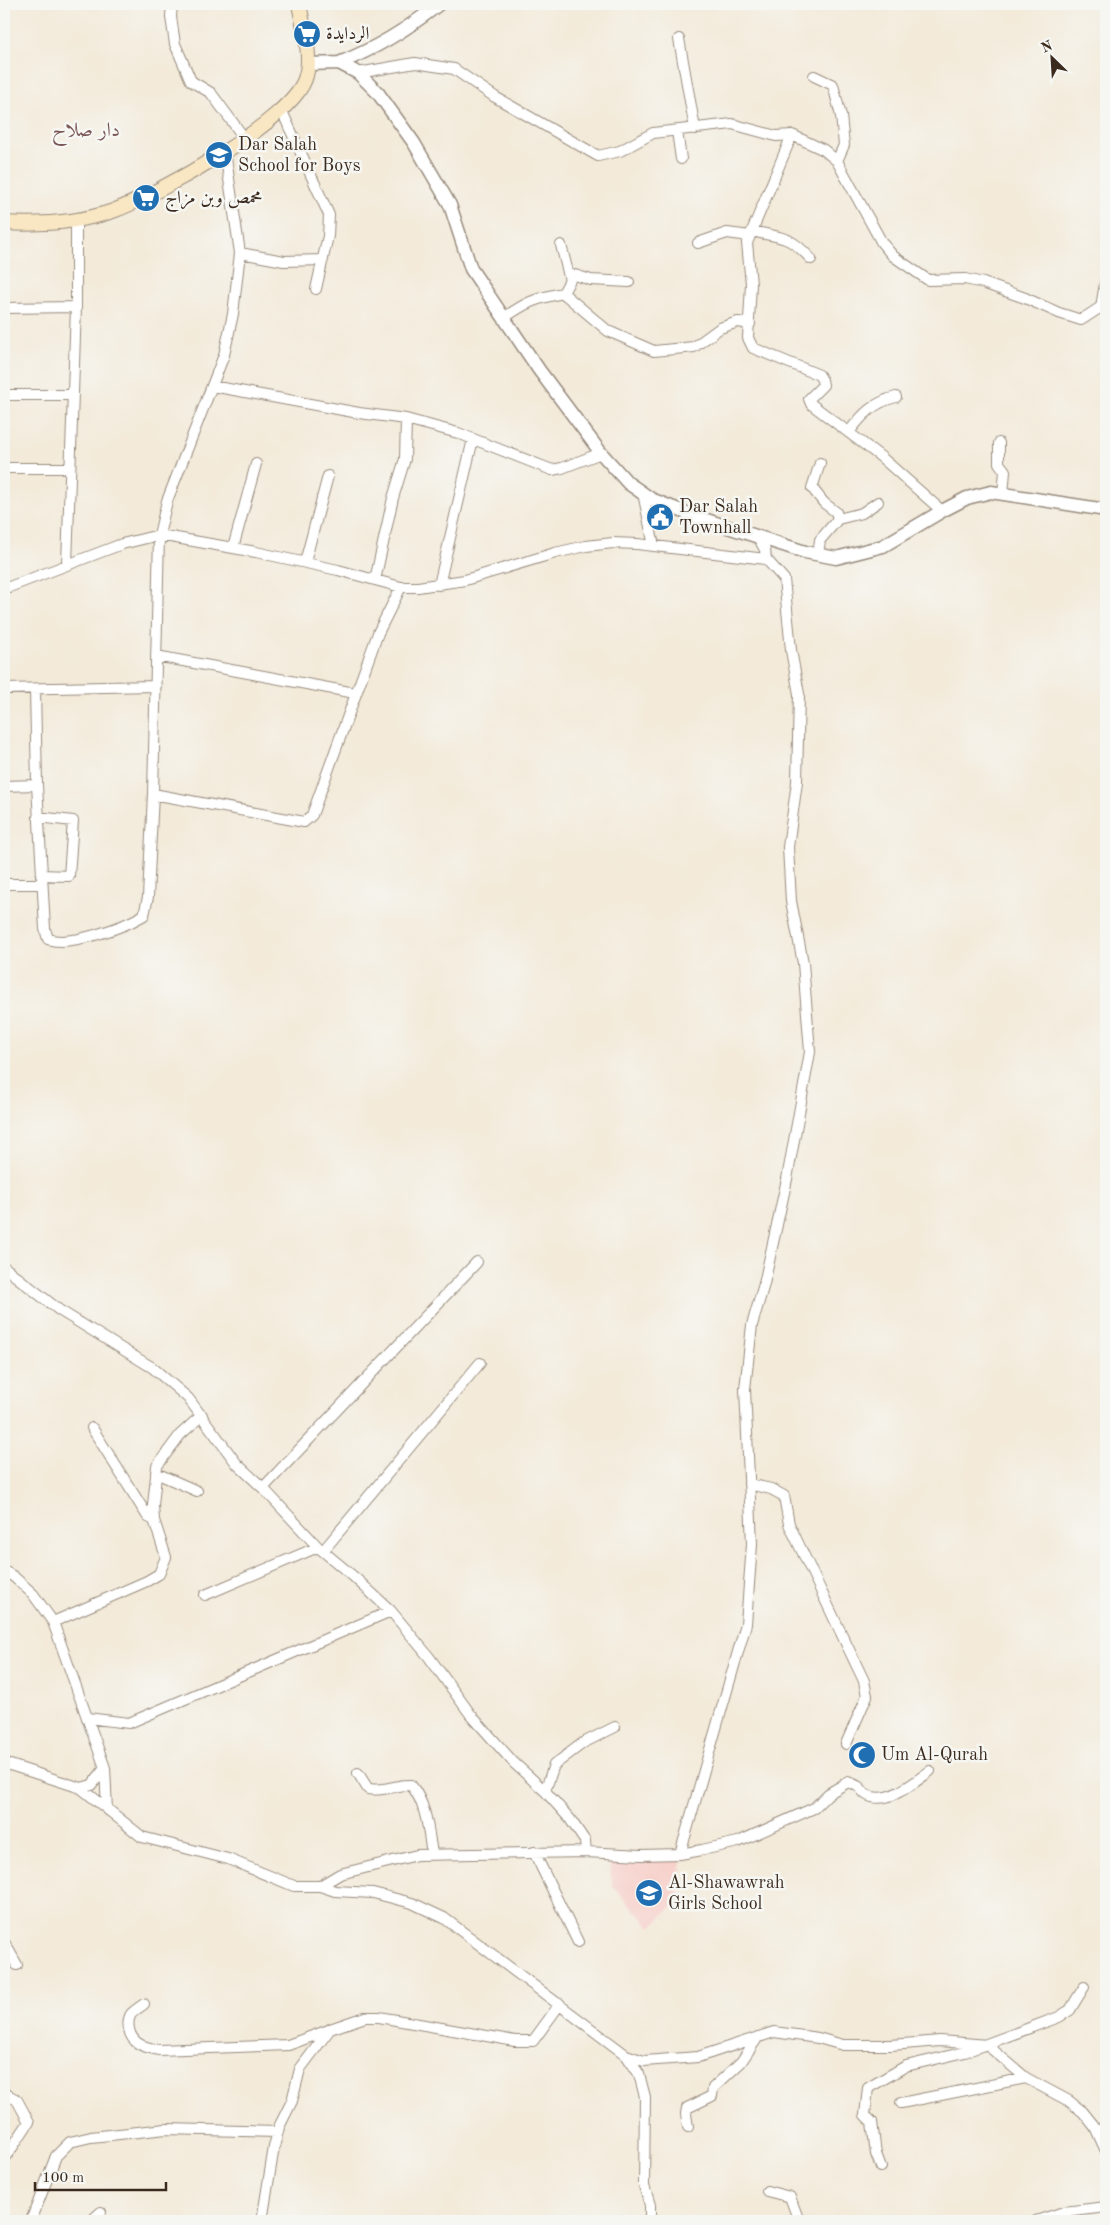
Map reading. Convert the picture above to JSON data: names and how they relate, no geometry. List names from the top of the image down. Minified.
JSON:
{"districts":["دار صلاح"],"places":{"supermarket":["الردايدة","محمص وبن مزاج"],"school or university":["Dar Salah School for Boys","Al-Shawawrah Girls School"],"public building":["Dar Salah Townhall"],"mosque":["Um Al-Qurah"]},"scale_bar":"100 m","north":"top left"}
